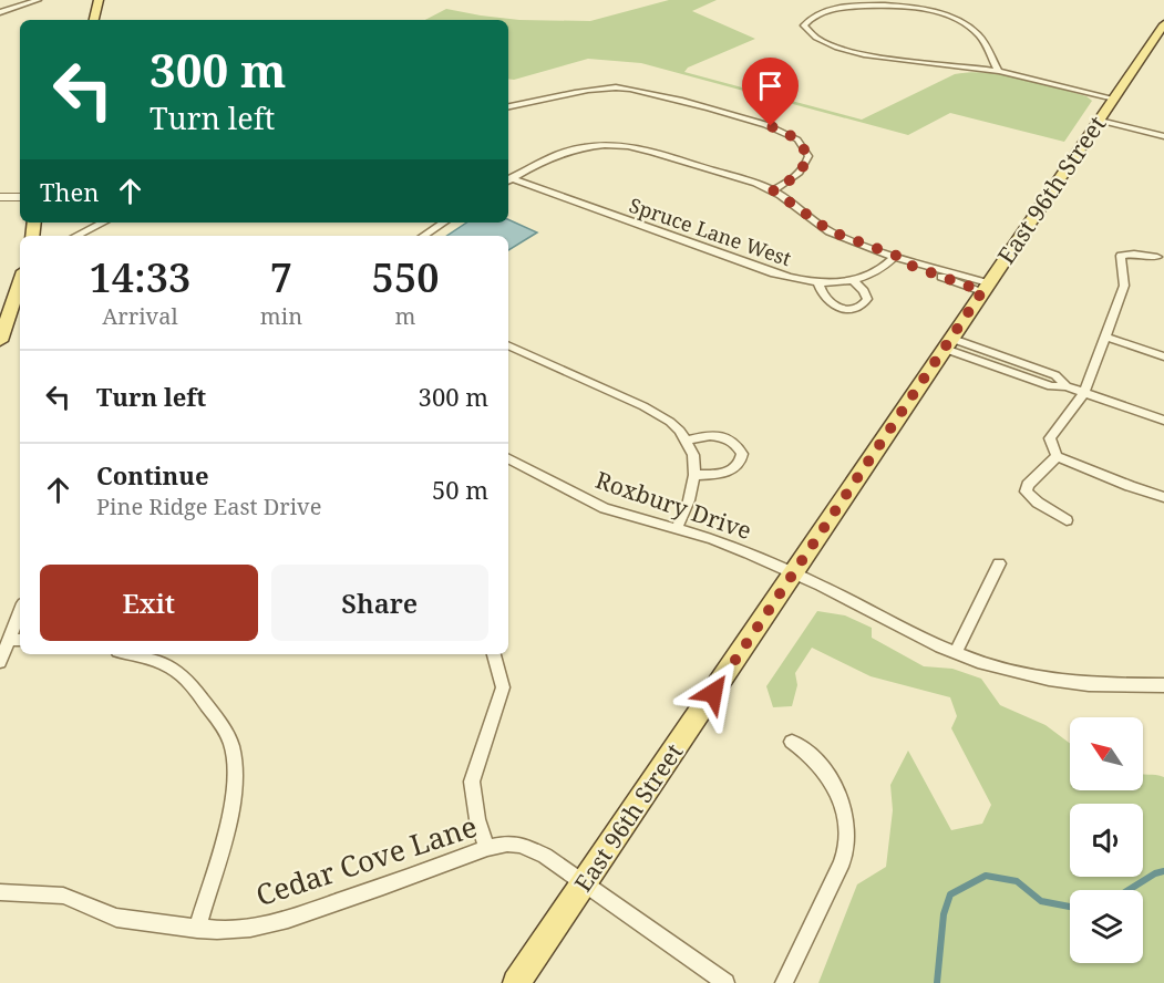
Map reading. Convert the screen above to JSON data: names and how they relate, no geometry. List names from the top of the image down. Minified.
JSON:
{"streets":{"main road":["East 96th Street"],"street":["Spruce Lane West","Roxbury Drive","Cedar Cove Lane"]},"crossings":[["East 96th Street","Roxbury Drive"],["East 96th Street","Cedar Cove Lane"]],"north":"top left","page":{"turn":["300 m","Turn left"],"then":"Then","eta":["14:33","Arrival","7","min","550","m"],"list":[{"name":"Turn left","value":"300 m"},{"name":"Continue","note":"Pine Ridge East Drive","value":"50 m"}],"buttons":["Exit","Share"]}}
